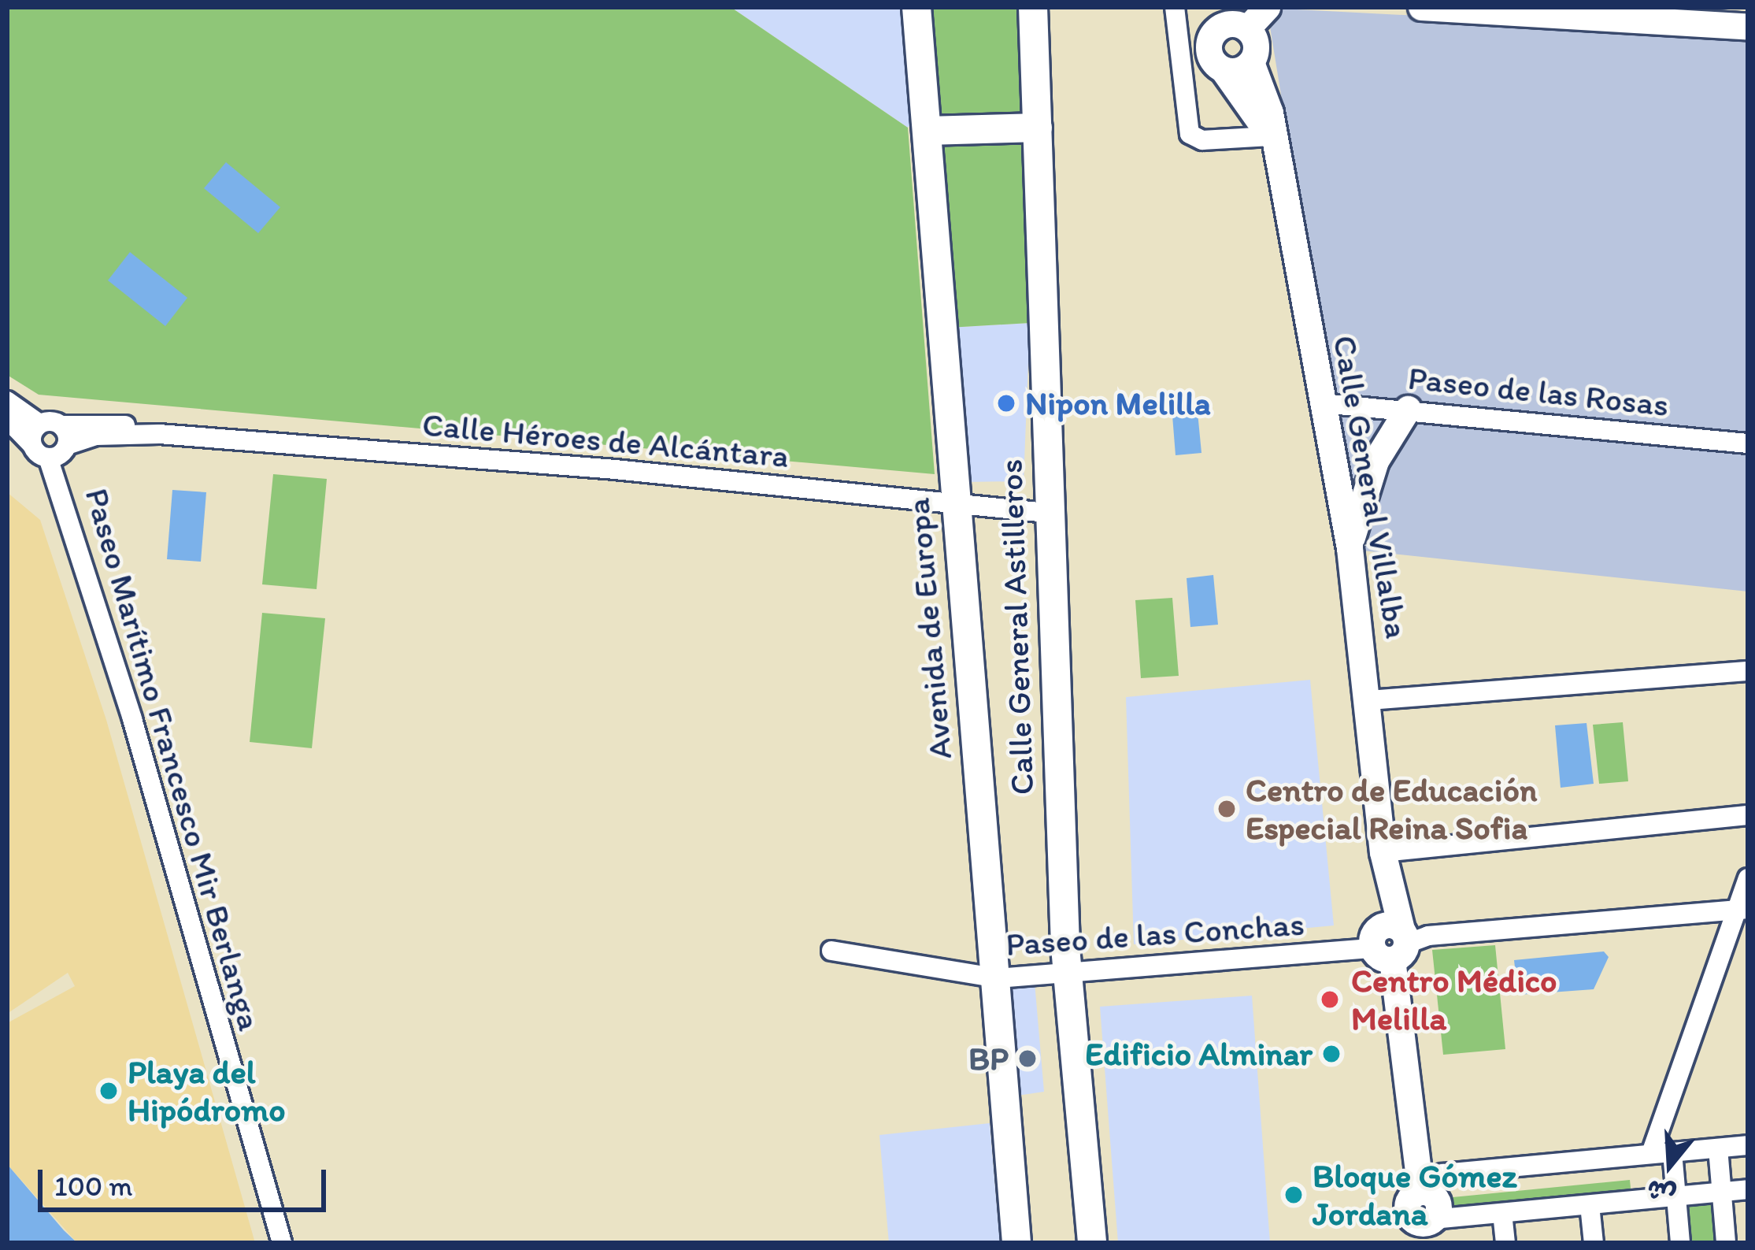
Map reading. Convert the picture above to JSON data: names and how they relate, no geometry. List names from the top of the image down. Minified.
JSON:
{"streets":{"main road":["Calle General Astilleros","Avenida de Europa"],"street":["Paseo de las Rosas","Calle Héroes de Alcántara","Calle General Villalba","Paseo Marítimo Francesco Mir Berlanga","Paseo de las Conchas"]},"crossings":[["Paseo de las Rosas","Calle General Villalba"],["Calle Héroes de Alcántara","Calle General Astilleros"],["Calle Héroes de Alcántara","Avenida de Europa"],["Calle General Villalba","Paseo de las Conchas"],["Calle General Astilleros","Paseo de las Conchas"],["Avenida de Europa","Paseo de las Conchas"]],"places":["Nipon Melilla","Centro de Educación Especial Reina Sofia","Centro Médico Melilla","Edificio Alminar","BP","Playa del Hipódromo","Bloque Gómez Jordana"],"scale_bar":"100 m","north":"bottom"}
